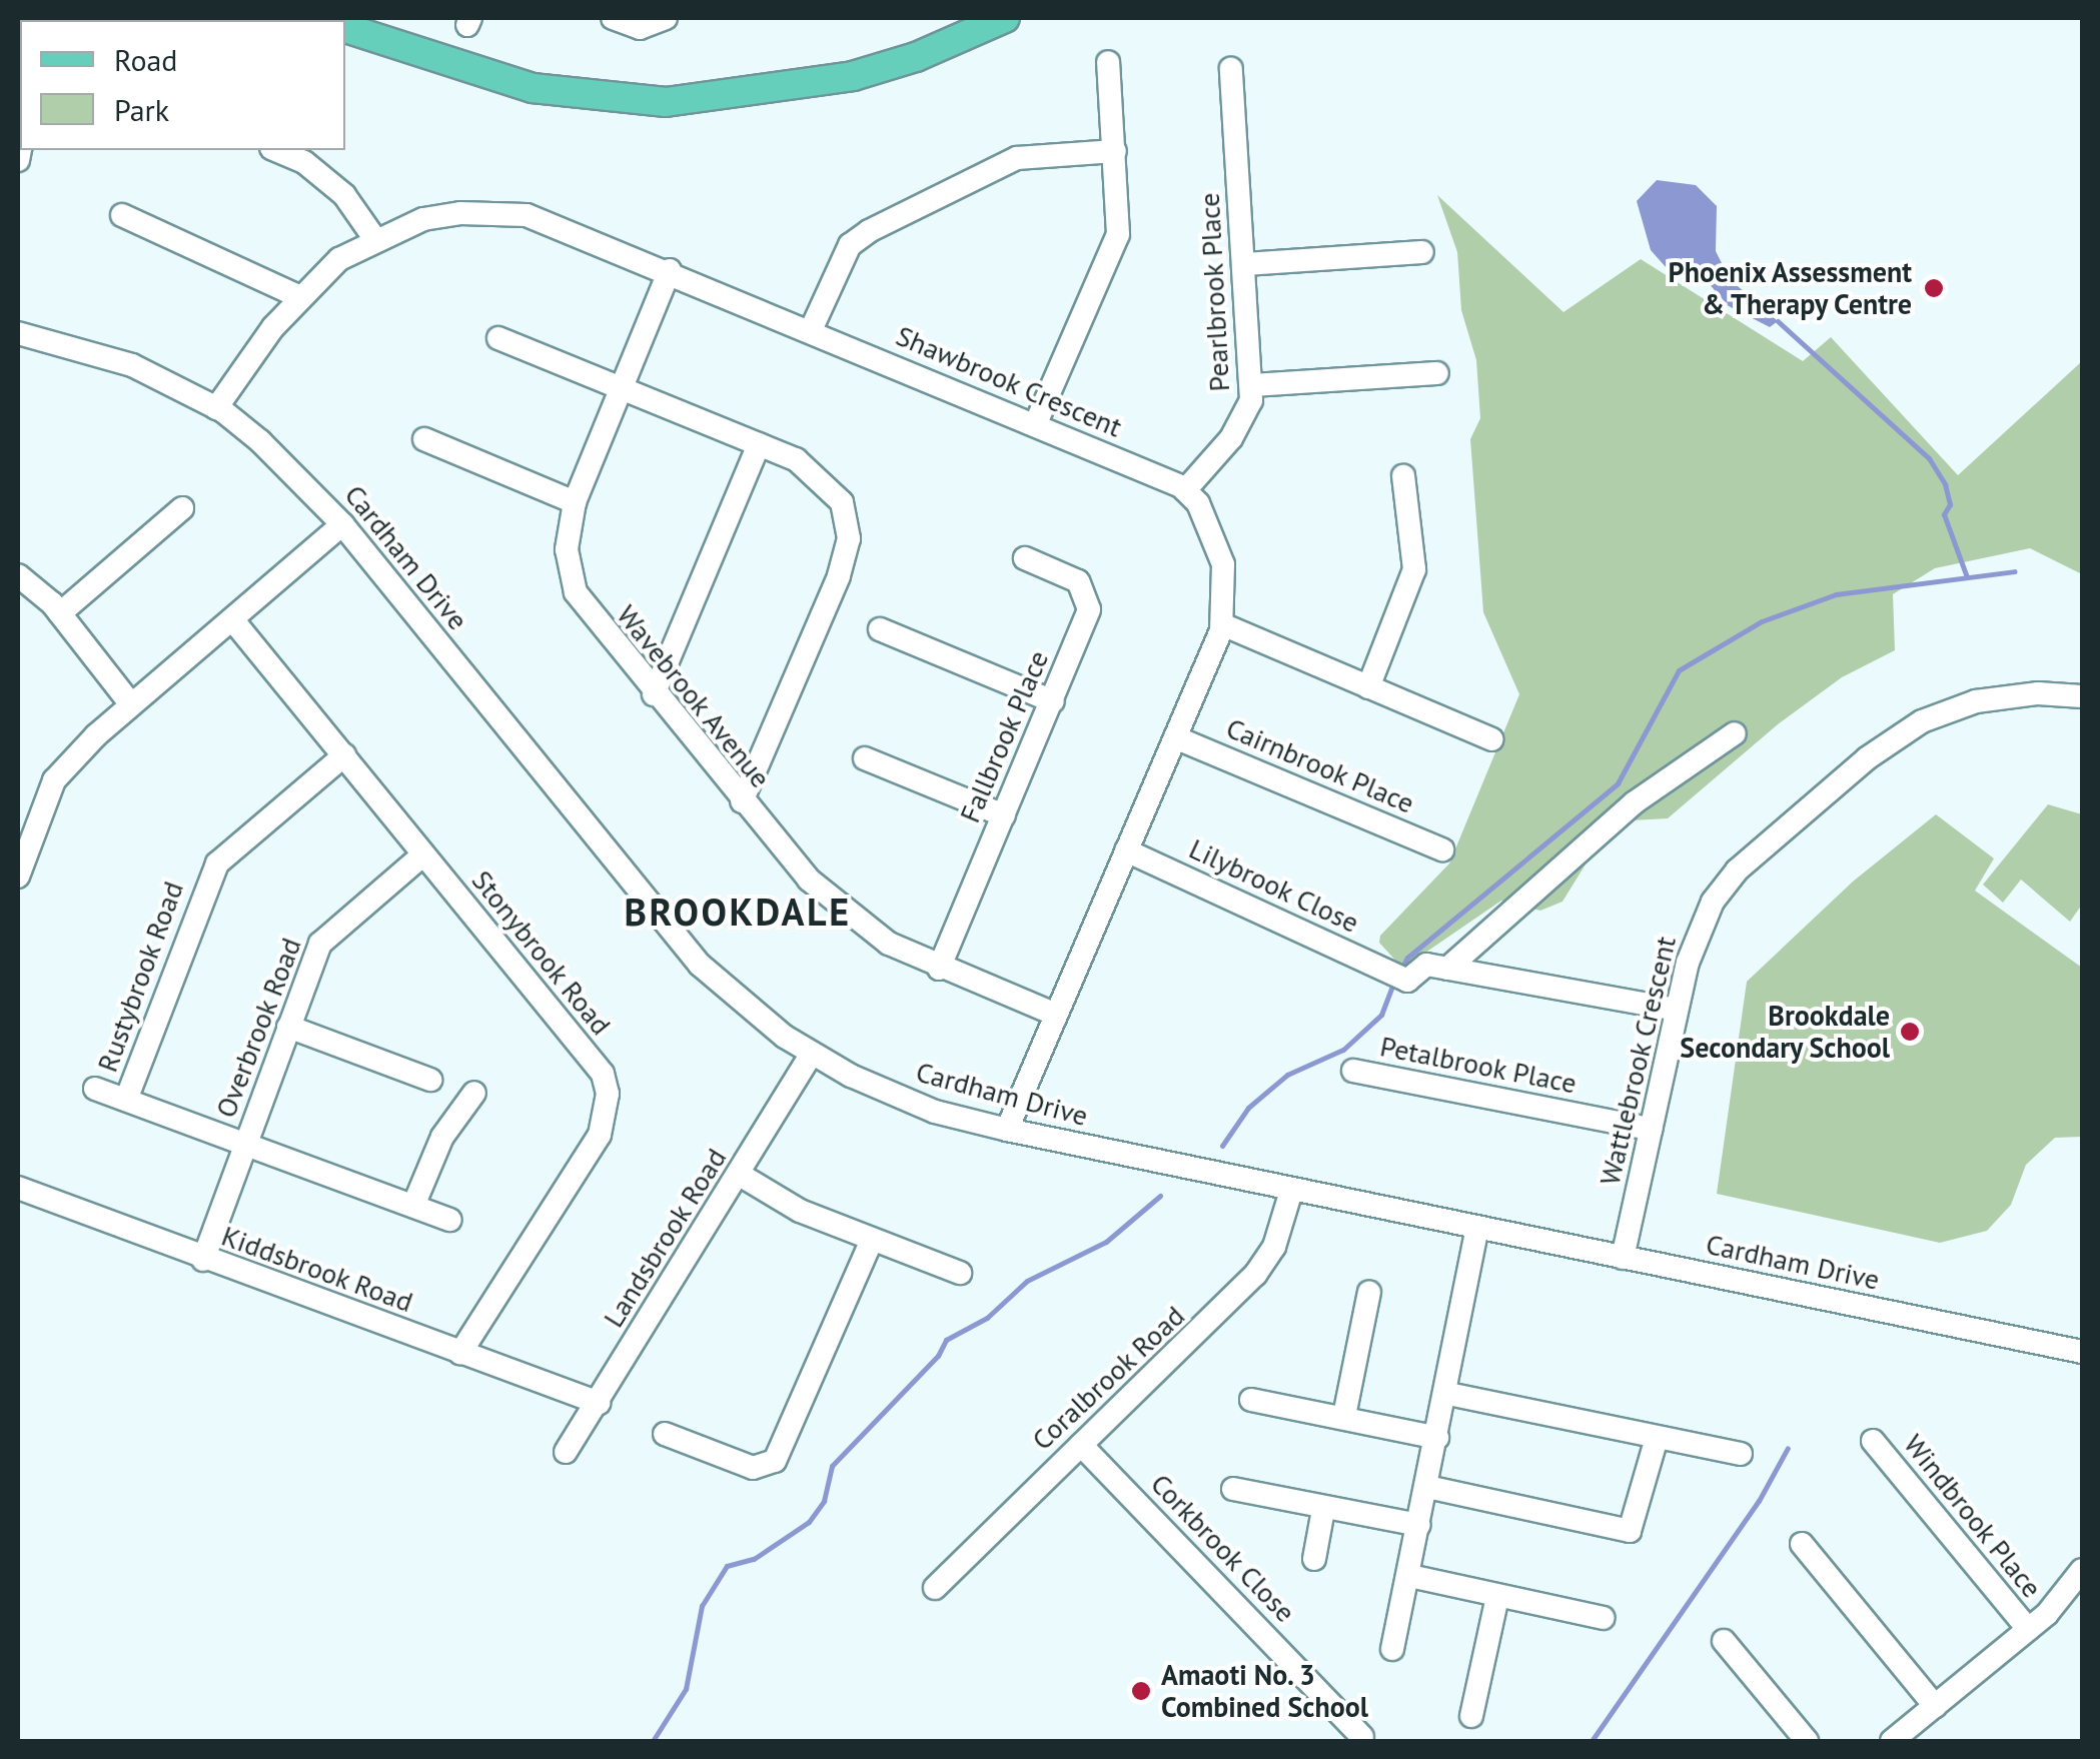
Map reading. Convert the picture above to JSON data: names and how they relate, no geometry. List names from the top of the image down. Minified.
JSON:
{"streets":{"street":["Pearlbrook Place","Shawbrook Crescent","Cardham Drive","Wavebrook Avenue","Fallbrook Place","Cairnbrook Place","Lilybrook Close","Stonybrook Road","Rustybrook Road","Overbrook Road","Wattlebrook Crescent","Petalbrook Place","Landsbrook Road","Kiddsbrook Road","Coralbrook Road","Windbrook Place","Corkbrook Close"]},"crossings":[["Pearlbrook Place","Shawbrook Crescent"],["Shawbrook Crescent","Cardham Drive"],["Shawbrook Crescent","Wavebrook Avenue"],["Cardham Drive","Wattlebrook Crescent"],["Cardham Drive","Landsbrook Road"],["Cardham Drive","Coralbrook Road"],["Wavebrook Avenue","Fallbrook Place"],["Stonybrook Road","Rustybrook Road"],["Stonybrook Road","Overbrook Road"],["Stonybrook Road","Kiddsbrook Road"],["Rustybrook Road","Overbrook Road"],["Overbrook Road","Kiddsbrook Road"],["Wattlebrook Crescent","Petalbrook Place"],["Landsbrook Road","Kiddsbrook Road"],["Coralbrook Road","Corkbrook Close"]],"districts":["BROOKDALE"],"places":["Phoenix Assessment & Therapy Centre","Brookdale Secondary School","Amaoti No. 3 Combined School"],"legend":["Road","Park"]}
